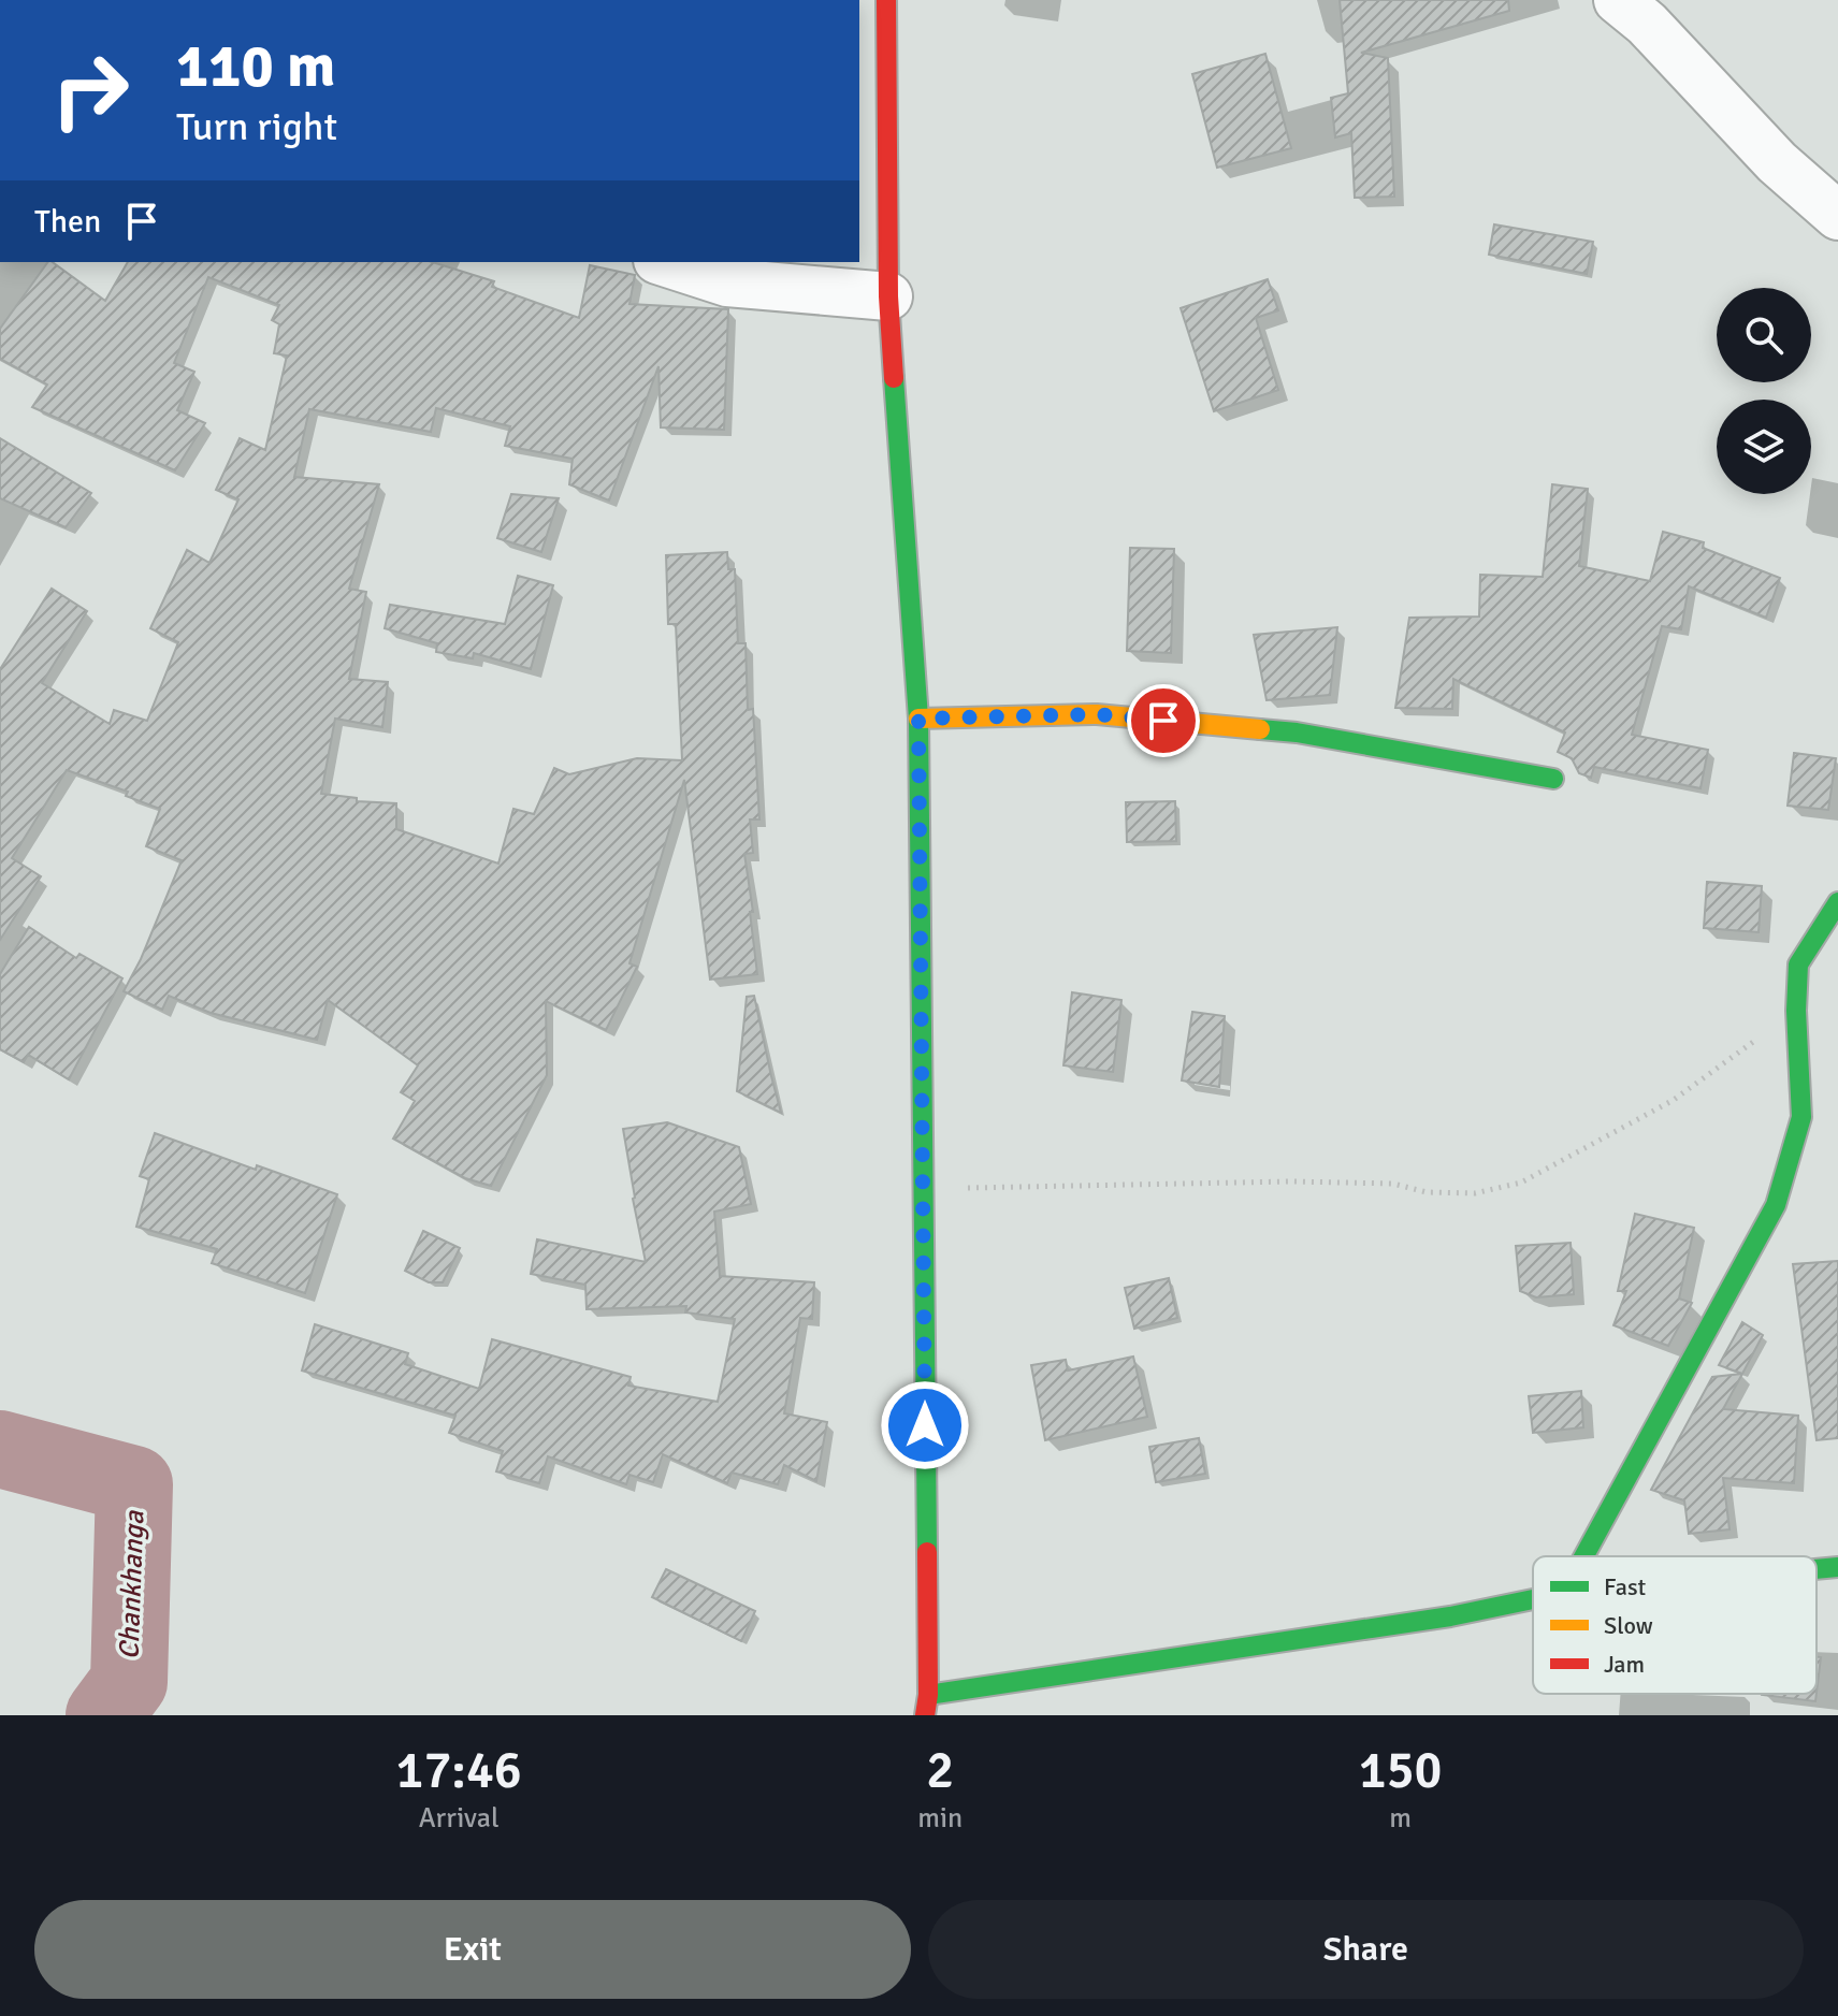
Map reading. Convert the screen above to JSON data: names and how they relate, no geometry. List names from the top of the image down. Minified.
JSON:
{"water":["Chankhanga"],"legend":["Fast","Slow","Jam"],"page":{"turn":["110 m","Turn right"],"then":"Then","eta":["17:46","Arrival","2","min","150","m"],"buttons":["Exit","Share"]}}
